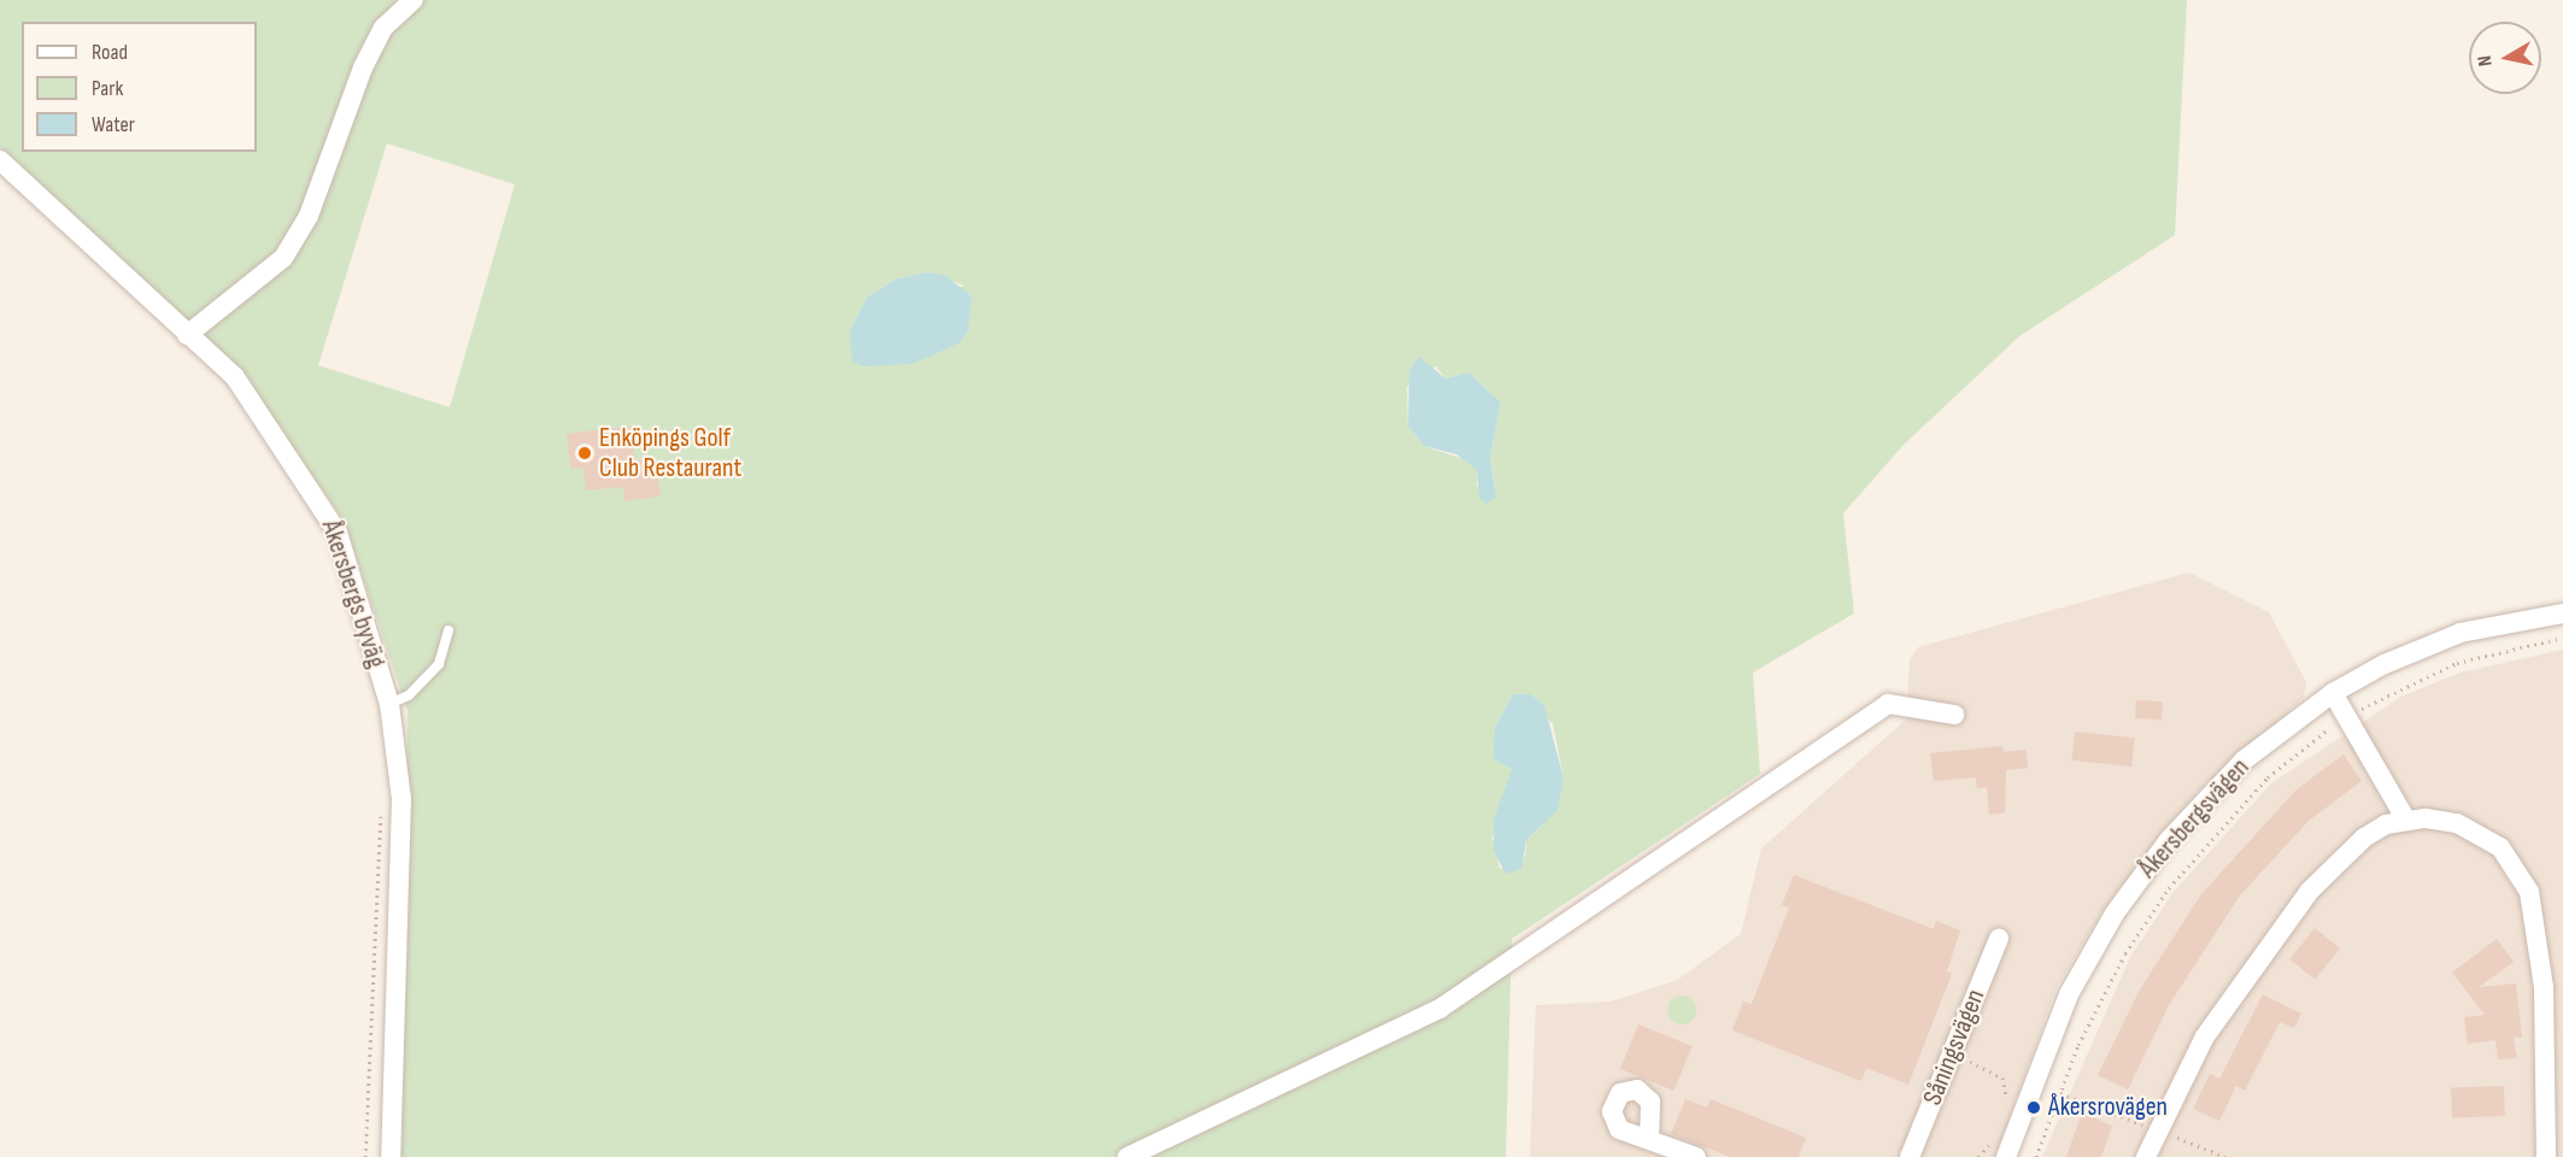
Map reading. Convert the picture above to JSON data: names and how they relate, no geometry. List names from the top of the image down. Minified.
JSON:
{"streets":{"street":["Åkersbergs byväg","Åkersbergsvägen","Såningsvägen"]},"places":["Enköpings Golf Club Restaurant","Åkersrovägen"],"legend":["Road","Park","Water"],"north":"left"}
